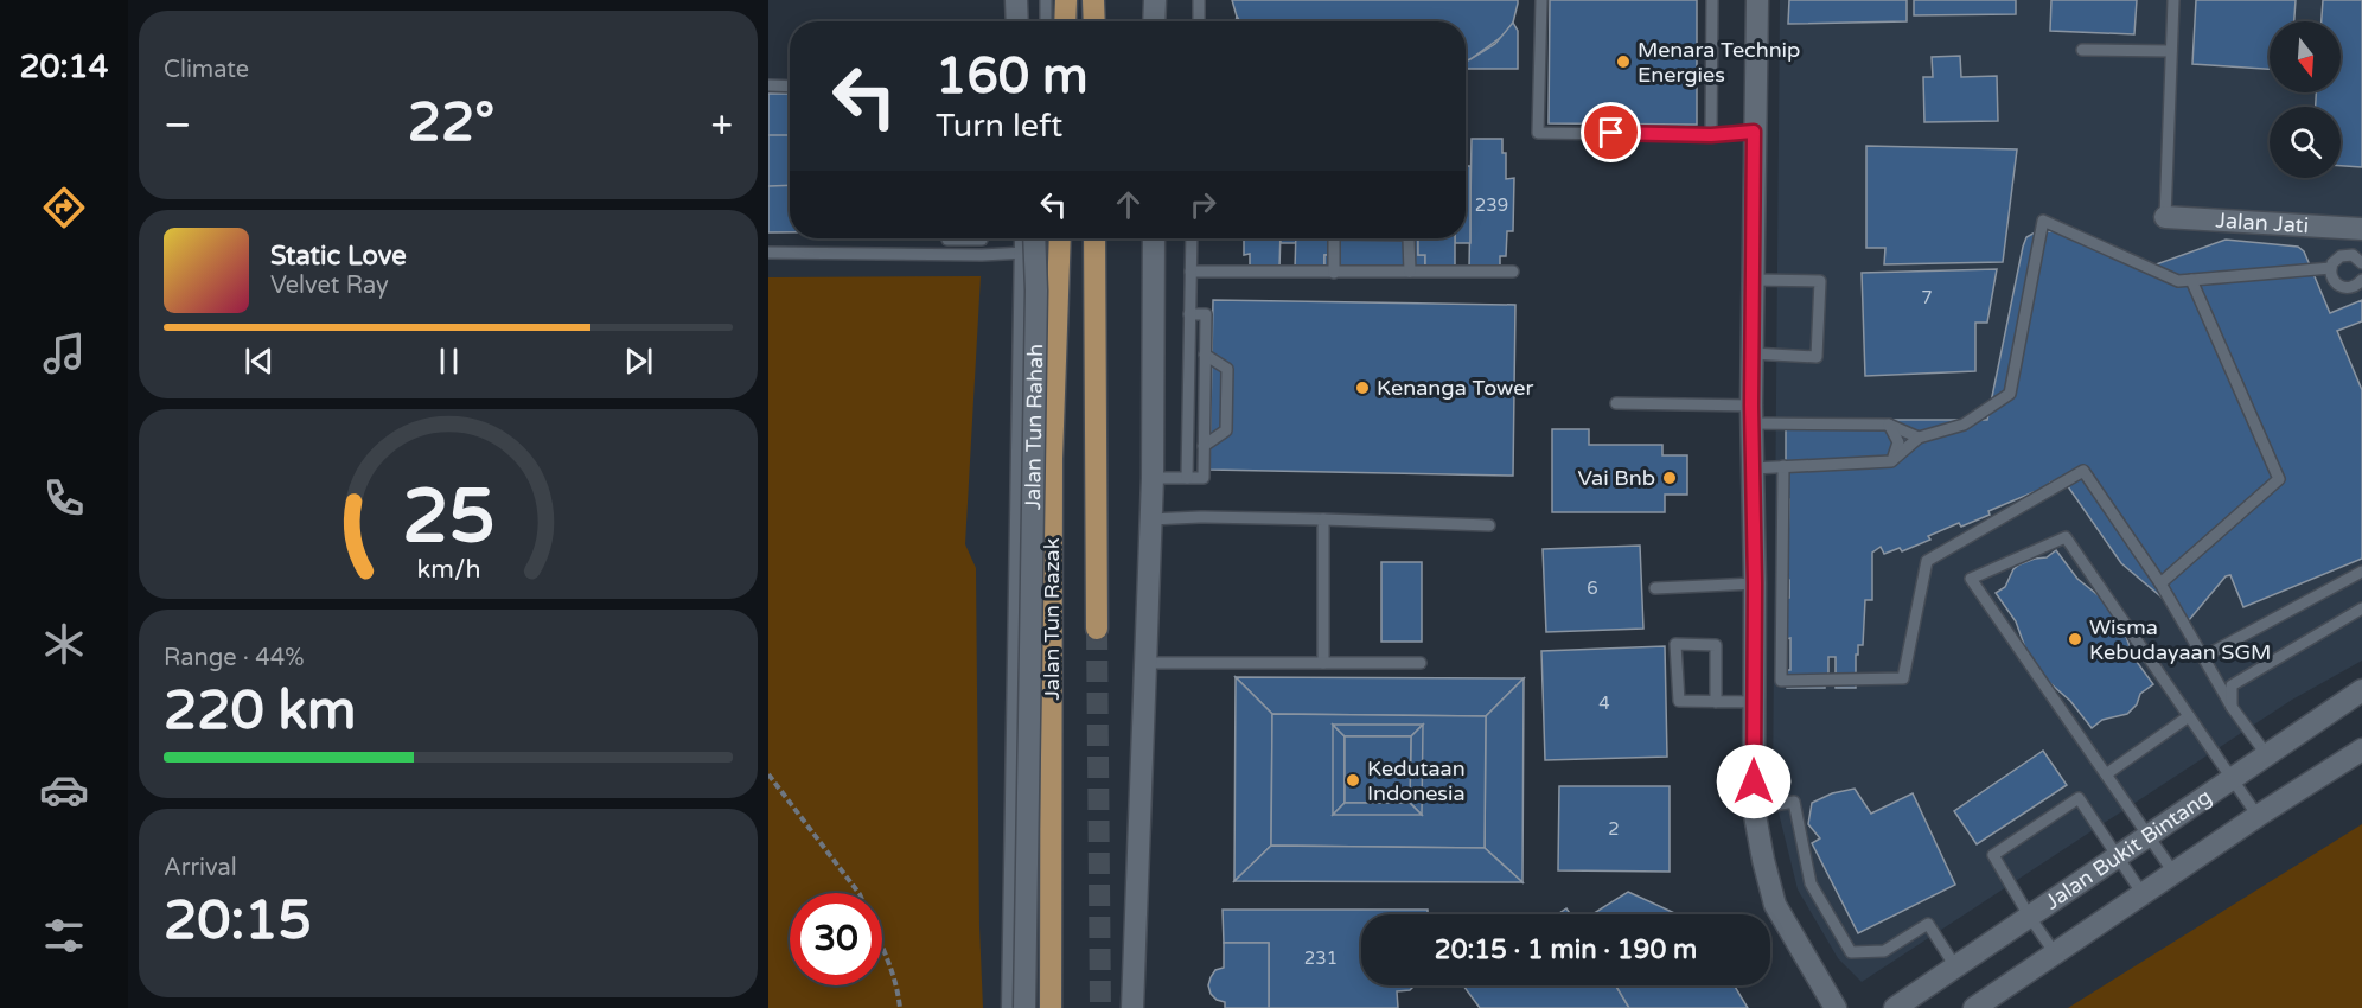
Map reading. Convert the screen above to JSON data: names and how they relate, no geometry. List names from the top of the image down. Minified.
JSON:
{"streets":{"main road":["Jalan Jati","Jalan Tun Rahah","Jalan Tun Razak","Jalan Bukit Bintang"]},"places":["Menara Technip Energies","Kenanga Tower","Vai Bnb","Wisma Kebudayaan SGM","Kedutaan Indonesia"],"house_numbers":["239","7","6","4","2","231"],"north":"bottom","page":{"tabs":"20:14","tile":["Climate",["Range · 44%","220 km"],["Arrival","20:15"]],"turn":["160 m","Turn left"],"heat":["−","22°","+"],"song":["Static Love","Velvet Ray"],"limit":"30","trip":"20:15 · 1 min · 190 m","gauge":["25","km/h"]}}
